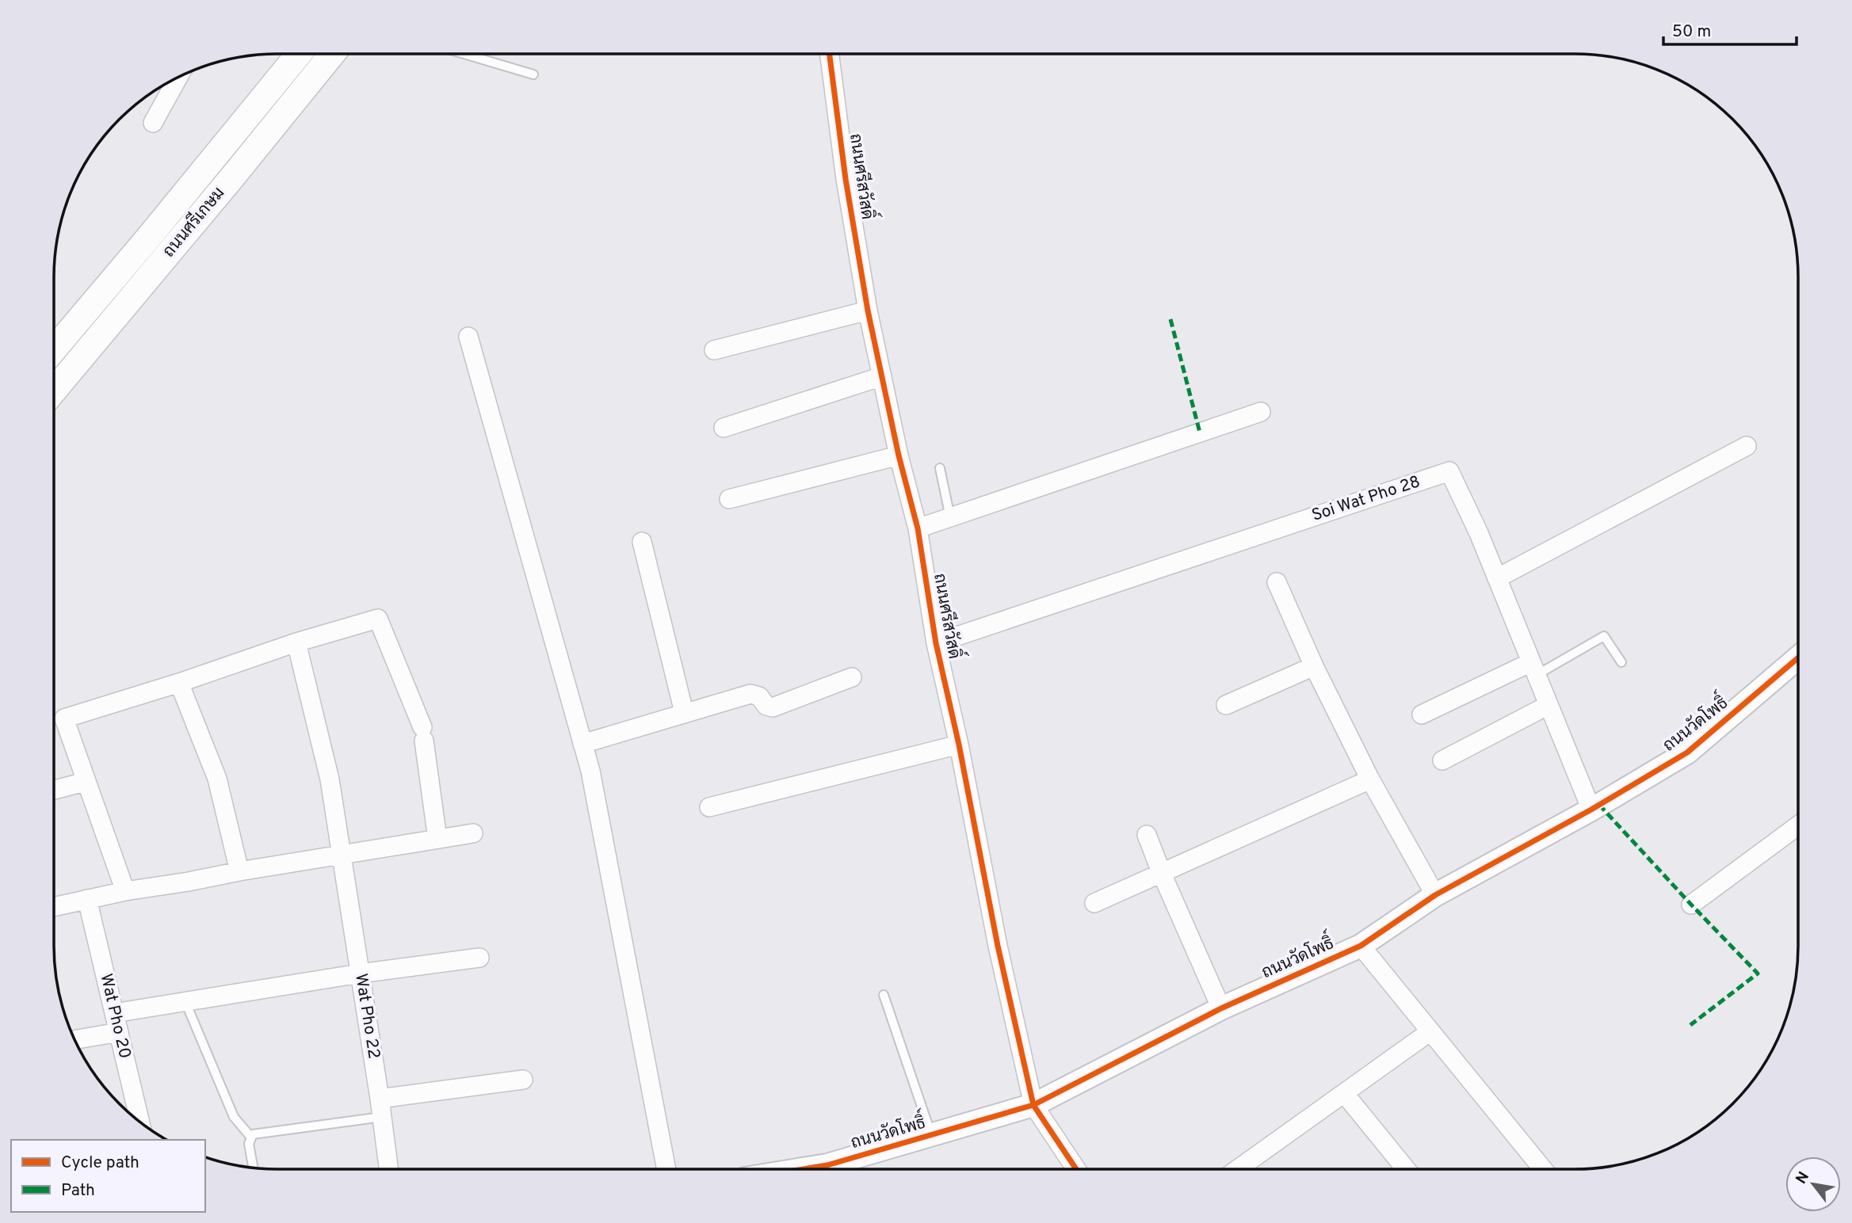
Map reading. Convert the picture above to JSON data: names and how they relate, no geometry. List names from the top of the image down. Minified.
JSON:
{"streets":{"main road":["ถนนศรีเกษม"],"street":["ถนนศรีสวัสดิ์","Soi Wat Pho 28","ถนนวัดโพธิ์","Wat Pho 20","Wat Pho 22"]},"crossings":[["ถนนศรีสวัสดิ์","Soi Wat Pho 28"],["ถนนศรีสวัสดิ์","ถนนวัดโพธิ์"],["Soi Wat Pho 28","ถนนวัดโพธิ์"]],"legend":["Cycle path","Path"],"scale_bar":"50 m","north":"top left"}
